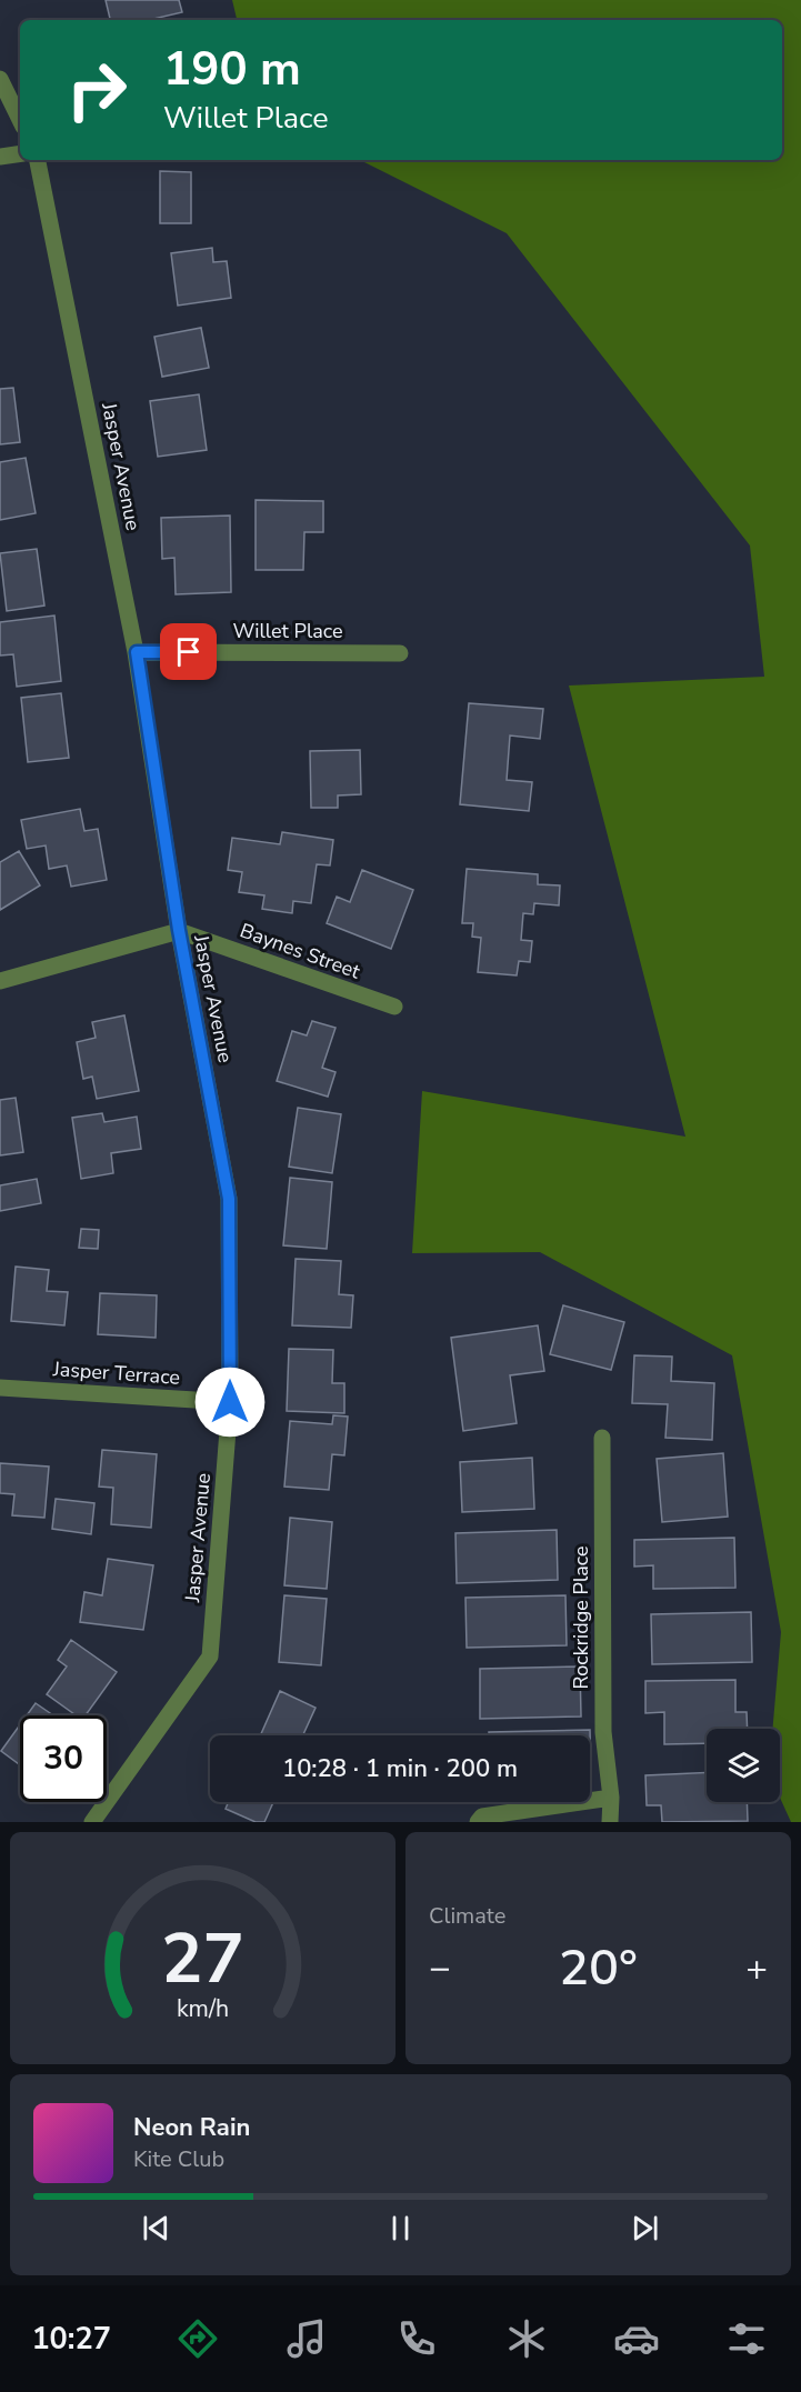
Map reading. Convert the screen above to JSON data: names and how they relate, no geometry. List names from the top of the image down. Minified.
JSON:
{"streets":{"street":["Jasper Avenue","Willet Place","Baynes Street","Jasper Terrace","Rockridge Place"]},"crossings":[["Jasper Avenue","Willet Place"],["Jasper Avenue","Baynes Street"],["Jasper Avenue","Jasper Terrace"]],"page":{"turn":["190 m","Willet Place"],"limit":"30","trip":"10:28 · 1 min · 200 m","tile":"Climate","heat":["−","20°","+"],"song":["Neon Rain","Kite Club"],"tabs":"10:27","gauge":["27","km/h"]}}
